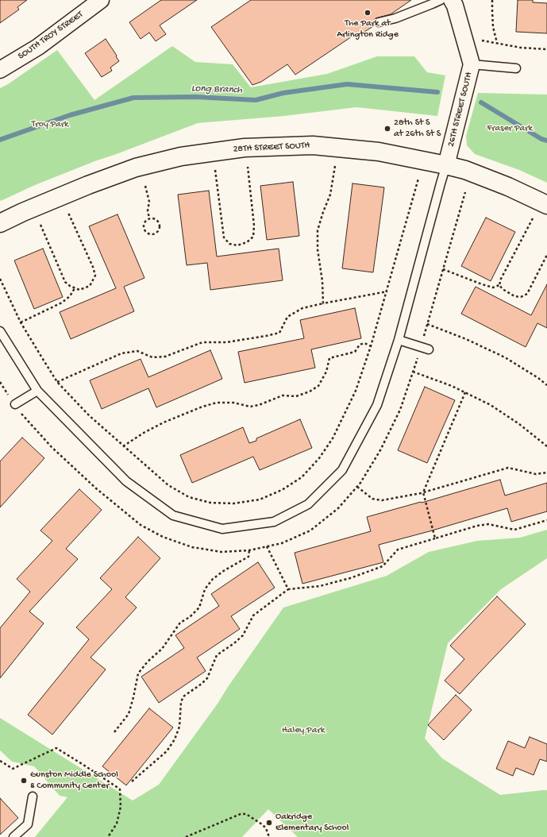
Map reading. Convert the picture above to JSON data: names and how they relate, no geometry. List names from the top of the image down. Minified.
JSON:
{"streets":{"street":["SOUTH TROY STREET","26TH STREET SOUTH","28TH STREET SOUTH"]},"crossings":[["26TH STREET SOUTH","28TH STREET SOUTH"]],"water":["Long Branch"],"parks":["Troy Park","Fraser Park","Haley Park"],"places":["The Park at Arlington Ridge","28th St S at 26th St S","Gunston Middle School & Community Center","Oakridge Elementary School"]}
